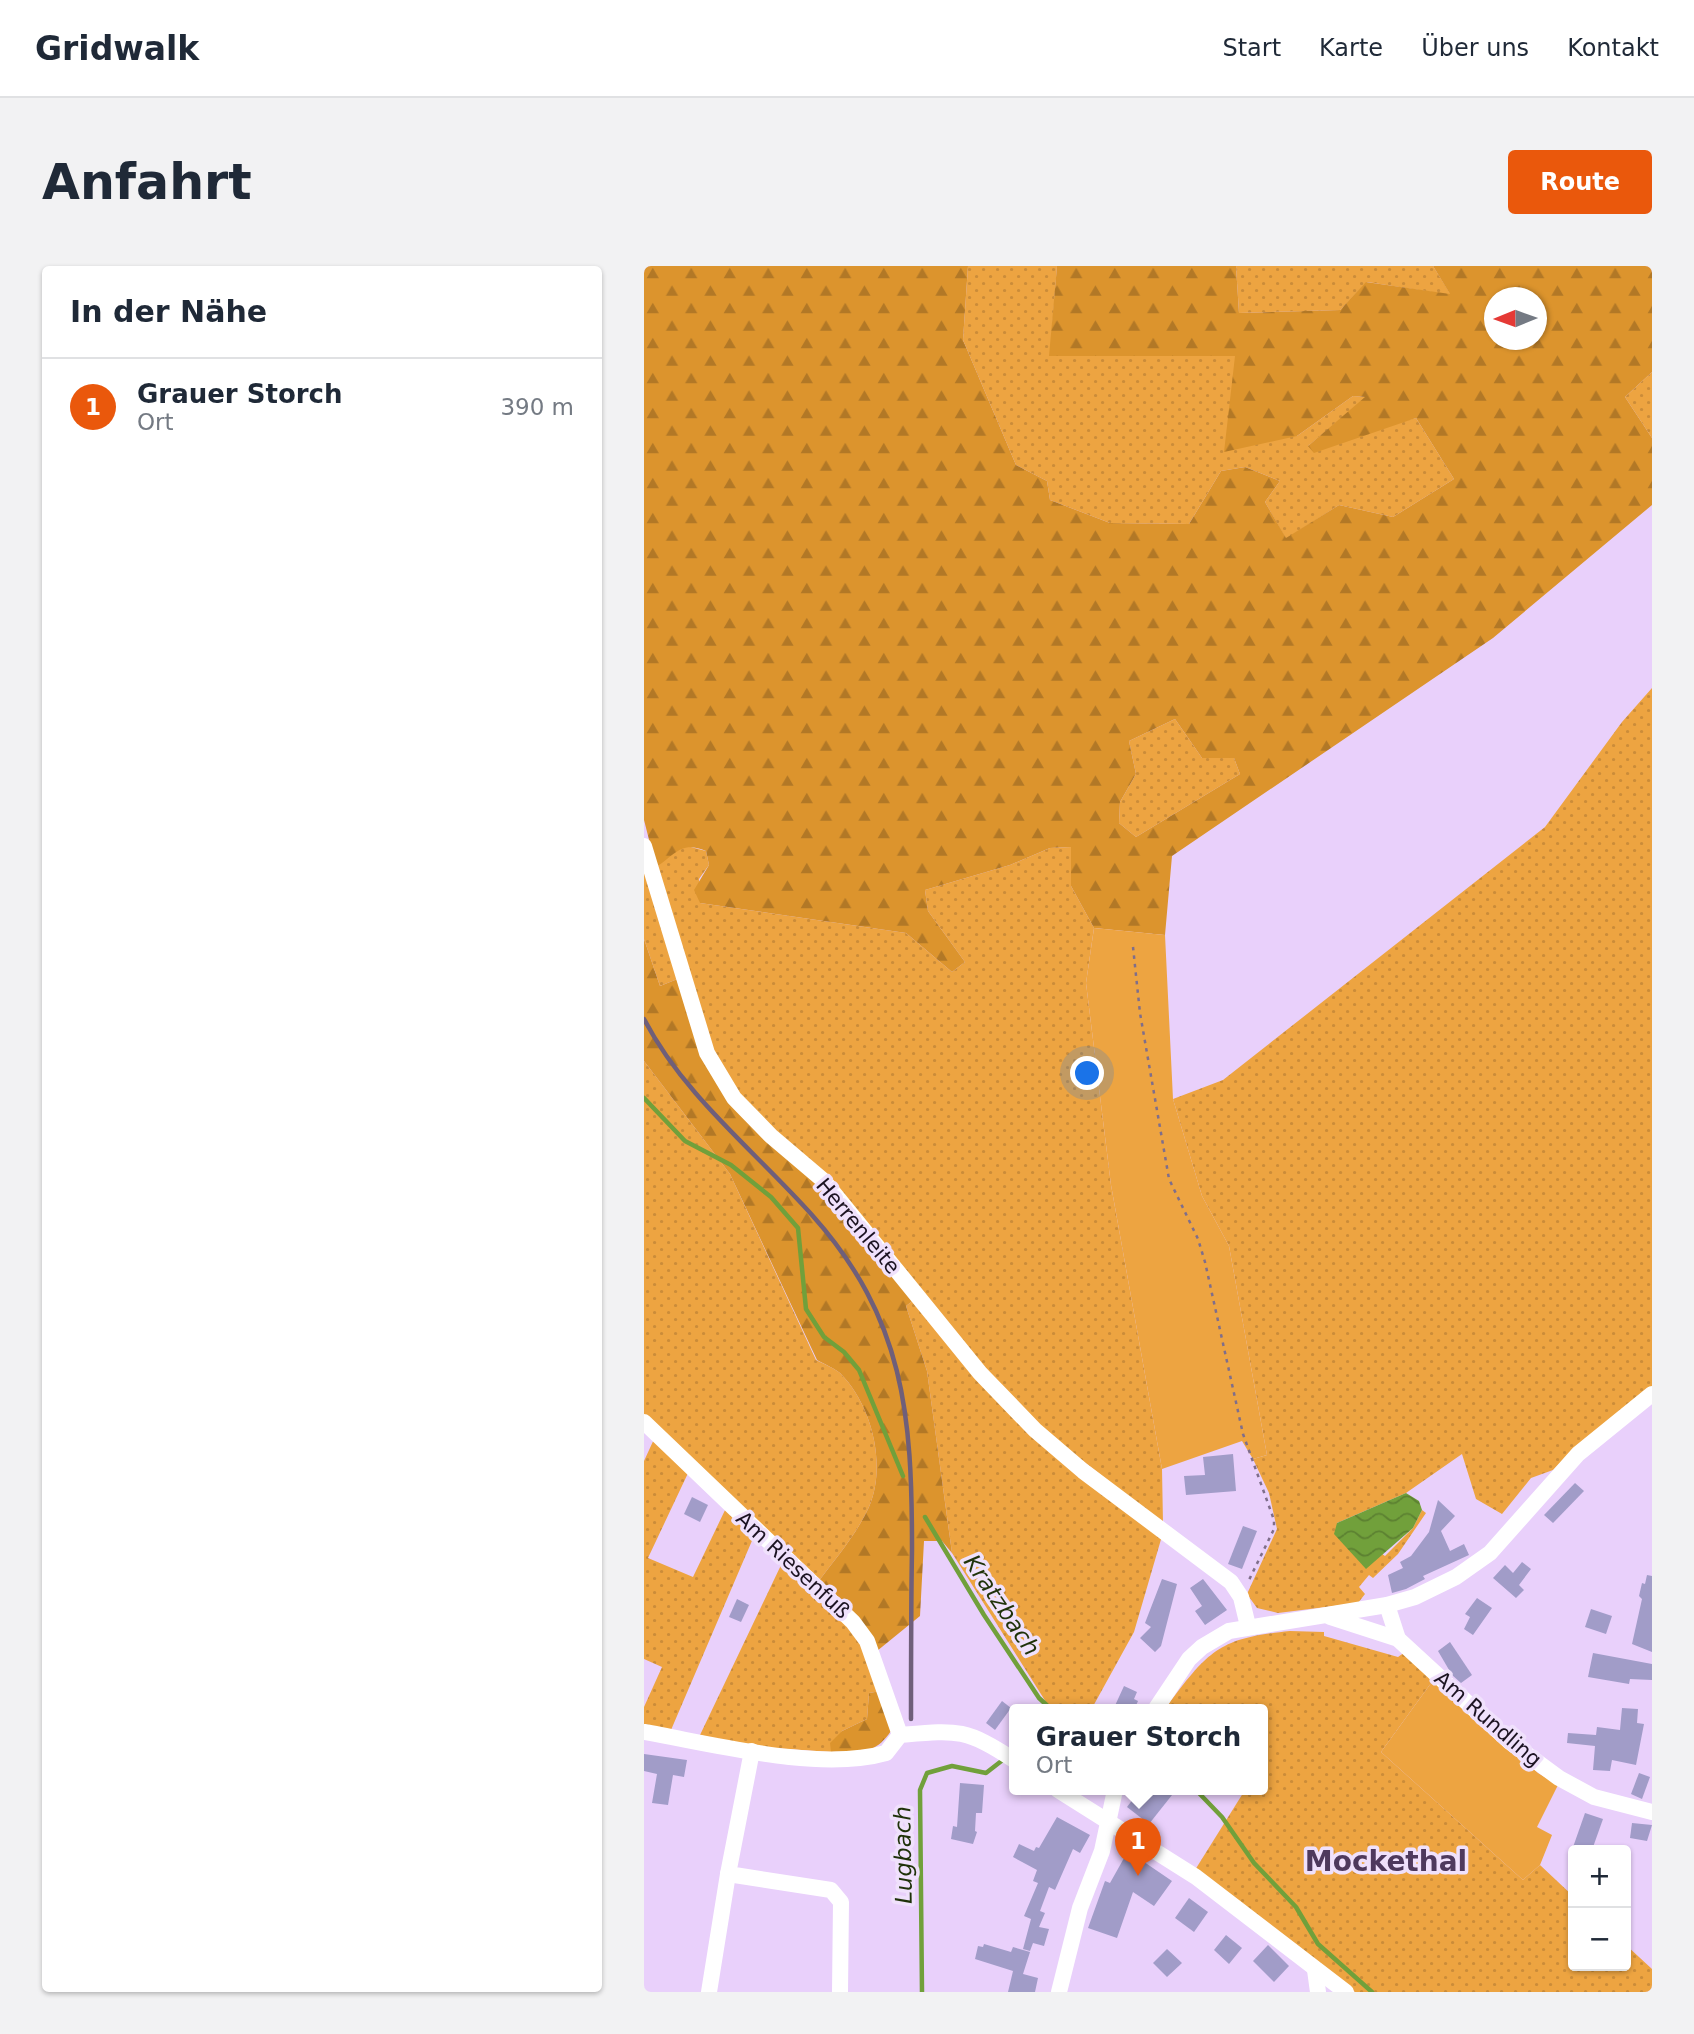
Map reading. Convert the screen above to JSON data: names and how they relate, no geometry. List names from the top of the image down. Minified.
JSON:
{"streets":{"street":["Herrenleite","Am Riesenfuß","Am Rundling"]},"districts":["Mockethal"],"water":["Kratzbach","Lugbach"],"north":"left","page":{"header":"Gridwalk","nav":["Start","Karte","Über uns","Kontakt"],"buttons":"Route","title":"Anfahrt","heading":"In der Nähe","list":[{"mark":"1","name":"Grauer Storch","note":"Ort","value":"390 m"}],"popup":["Grauer Storch","Ort"],"pins":"1","map_buttons":["+","−"]}}
